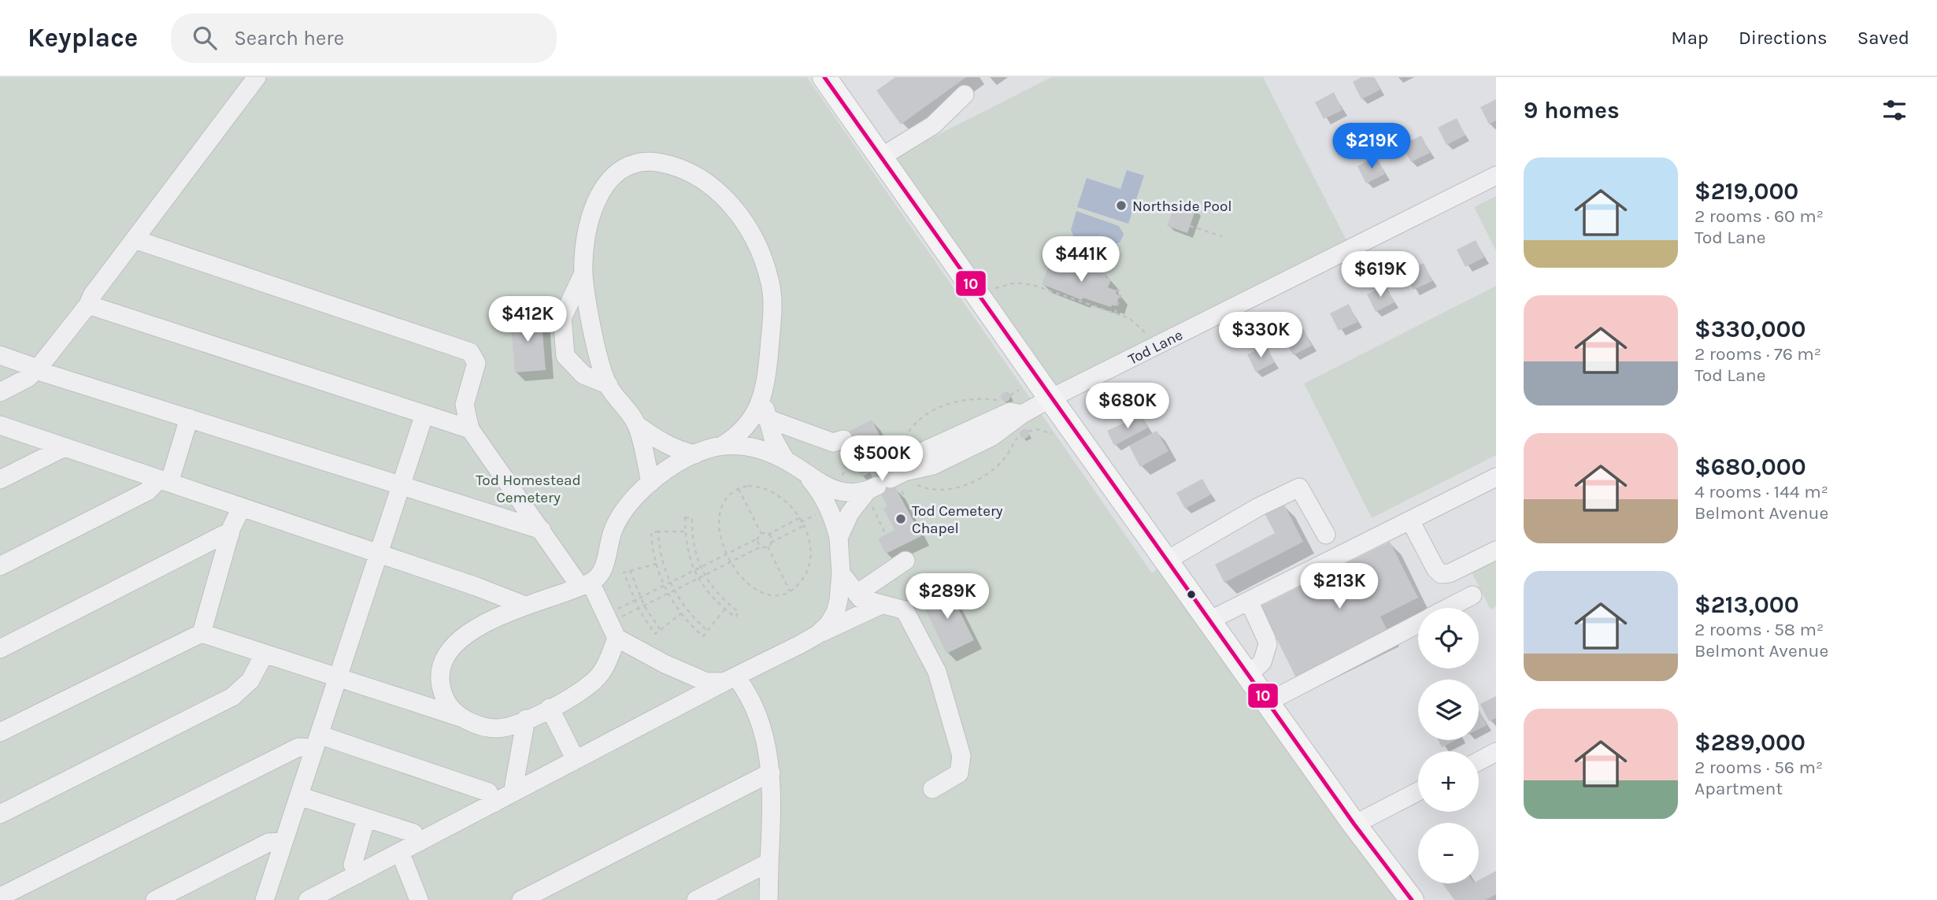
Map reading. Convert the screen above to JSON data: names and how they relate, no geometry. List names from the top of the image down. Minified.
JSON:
{"streets":{"street":["Tod Lane"]},"parks":["Tod Homestead Cemetery"],"places":["Northside Pool","Tod Cemetery Chapel"],"lines":["transit line 10"],"page":{"header":"Keyplace","search":"Search here","nav":["Map","Directions","Saved"],"heading":"9 homes","price":["$219K","$441K","$619K","$412K","$330K","$680K","$500K","$213K","$289K"],"list":[{"name":"$219,000","note":"2 rooms · 60 m² · Tod Lane"},{"name":"$330,000","note":"2 rooms · 76 m² · Tod Lane"},{"name":"$680,000","note":"4 rooms · 144 m² · Belmont Avenue"},{"name":"$213,000","note":"2 rooms · 58 m² · Belmont Avenue"},{"name":"$289,000","note":"2 rooms · 56 m² · Apartment"}],"map_buttons":["+","−"]}}
